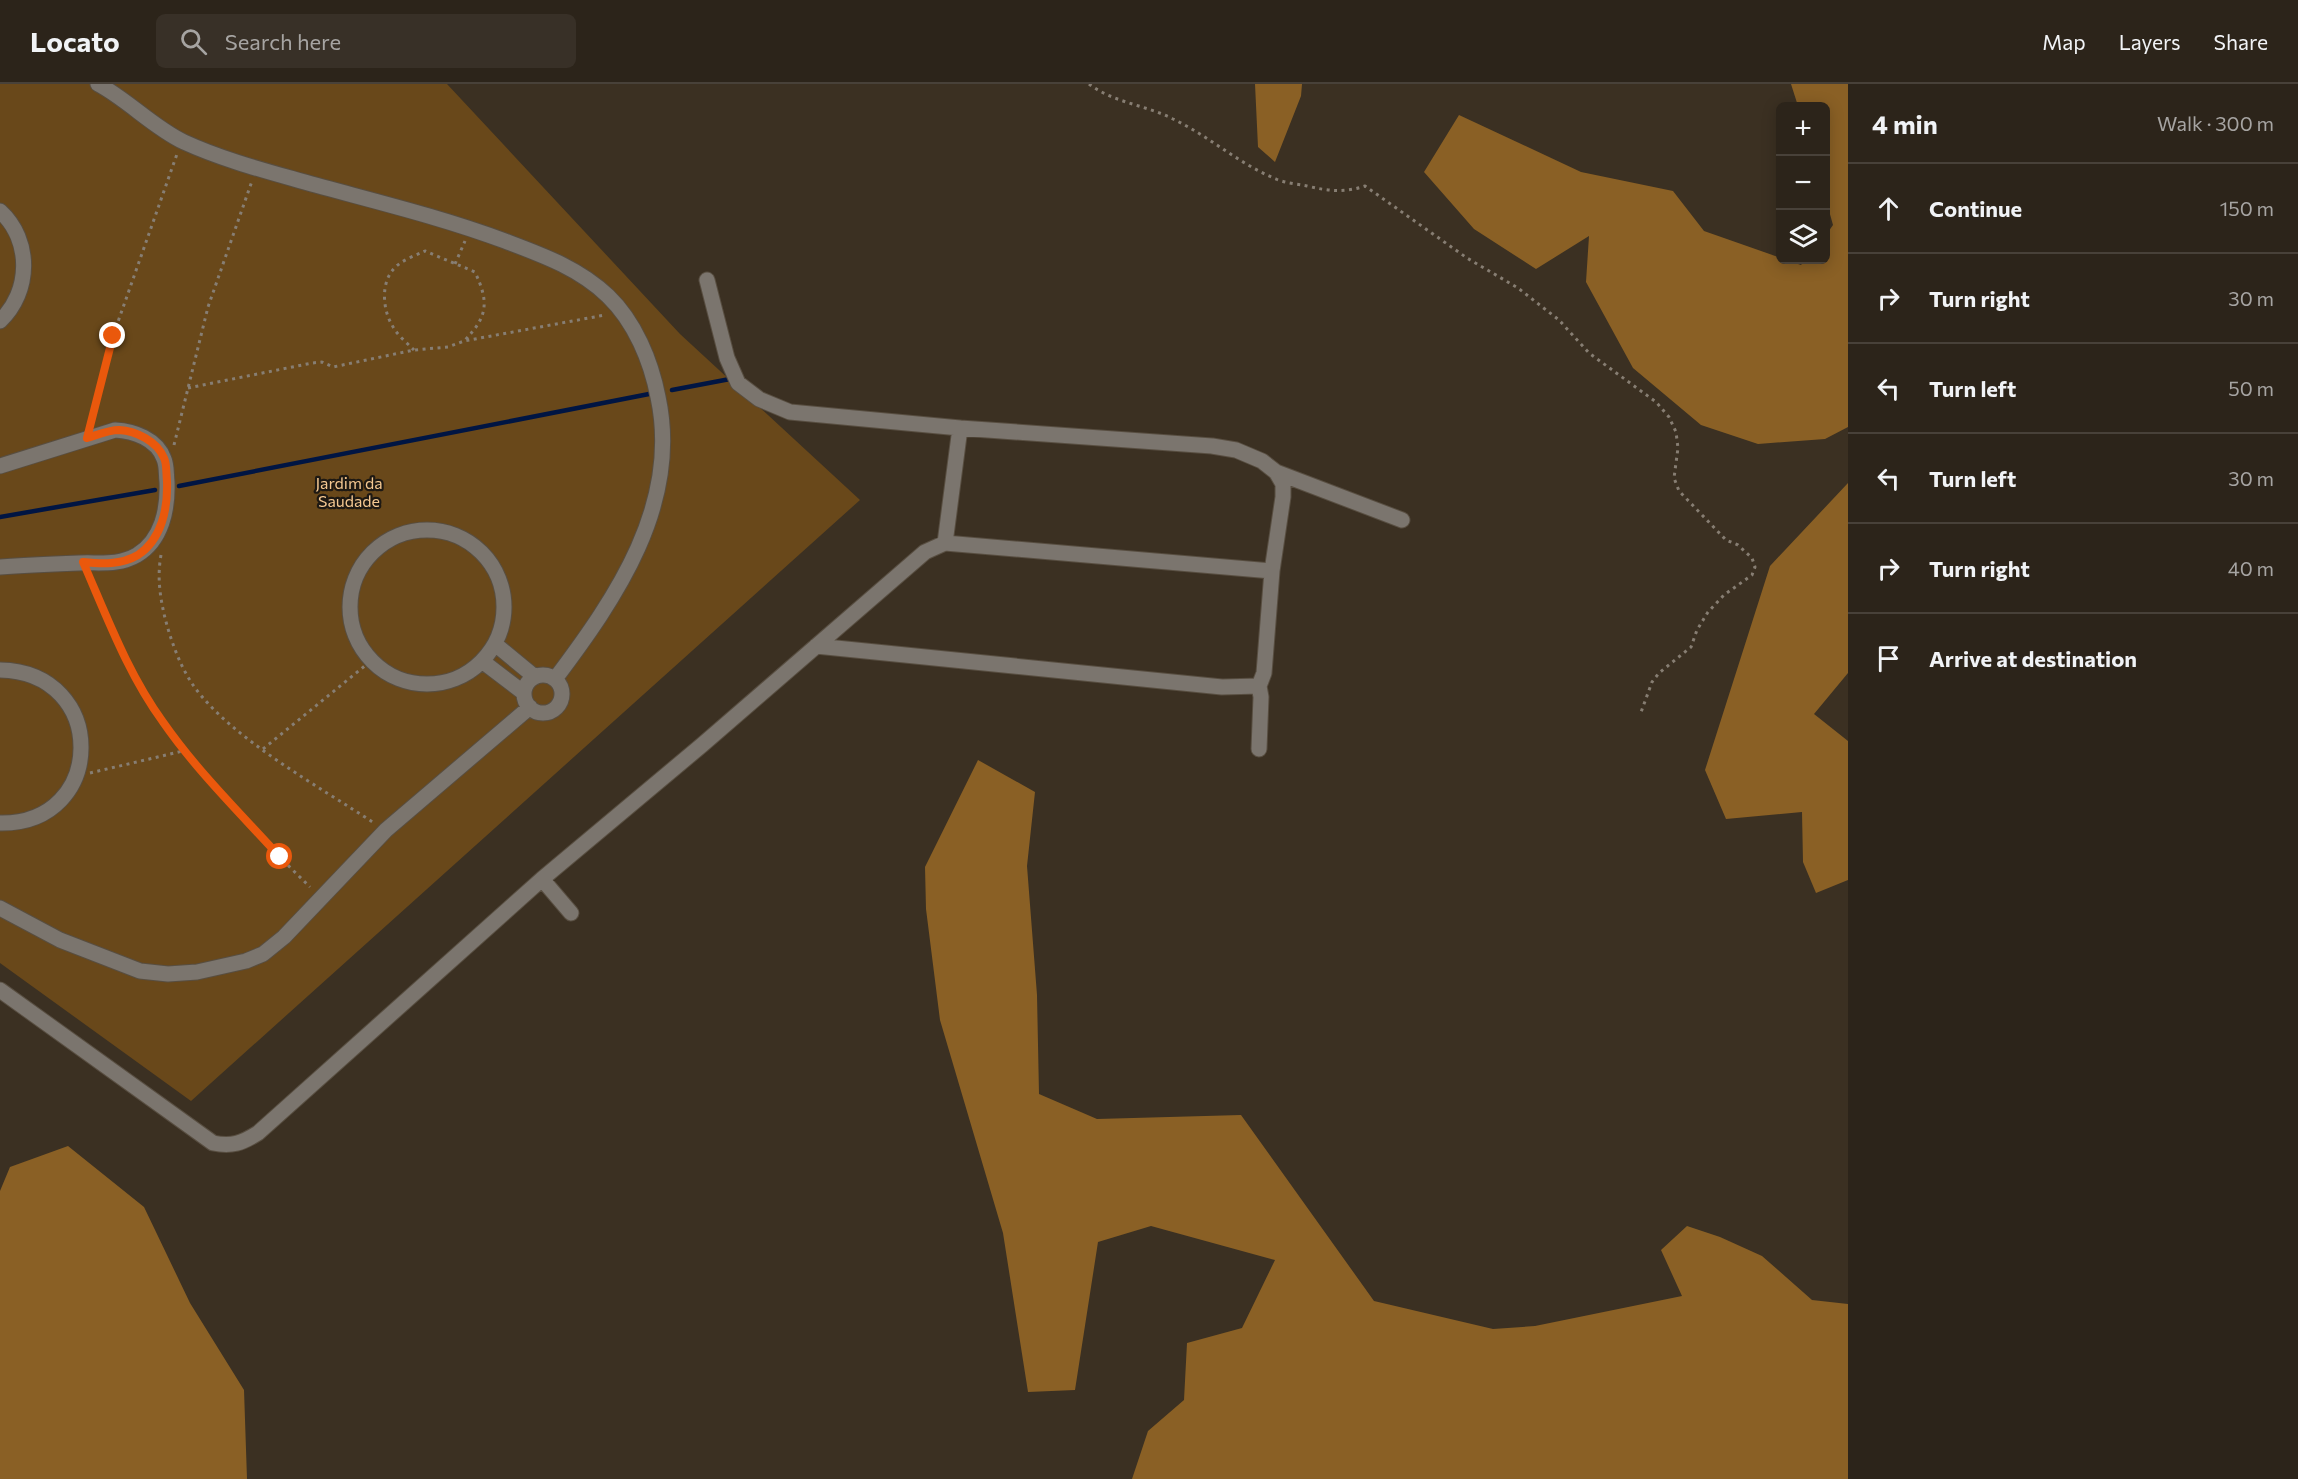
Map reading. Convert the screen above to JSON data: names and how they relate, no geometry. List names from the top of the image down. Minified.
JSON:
{"parks":["Jardim da Saudade"],"page":{"header":"Locato","search":"Search here","nav":["Map","Layers","Share"],"heading":["4 min","Walk · 300 m"],"map_buttons":["+","−"],"list":[["Continue","150 m"],["Turn right","30 m"],["Turn left","50 m"],["Turn left","30 m"],["Turn right","40 m"],"Arrive at destination"]}}
